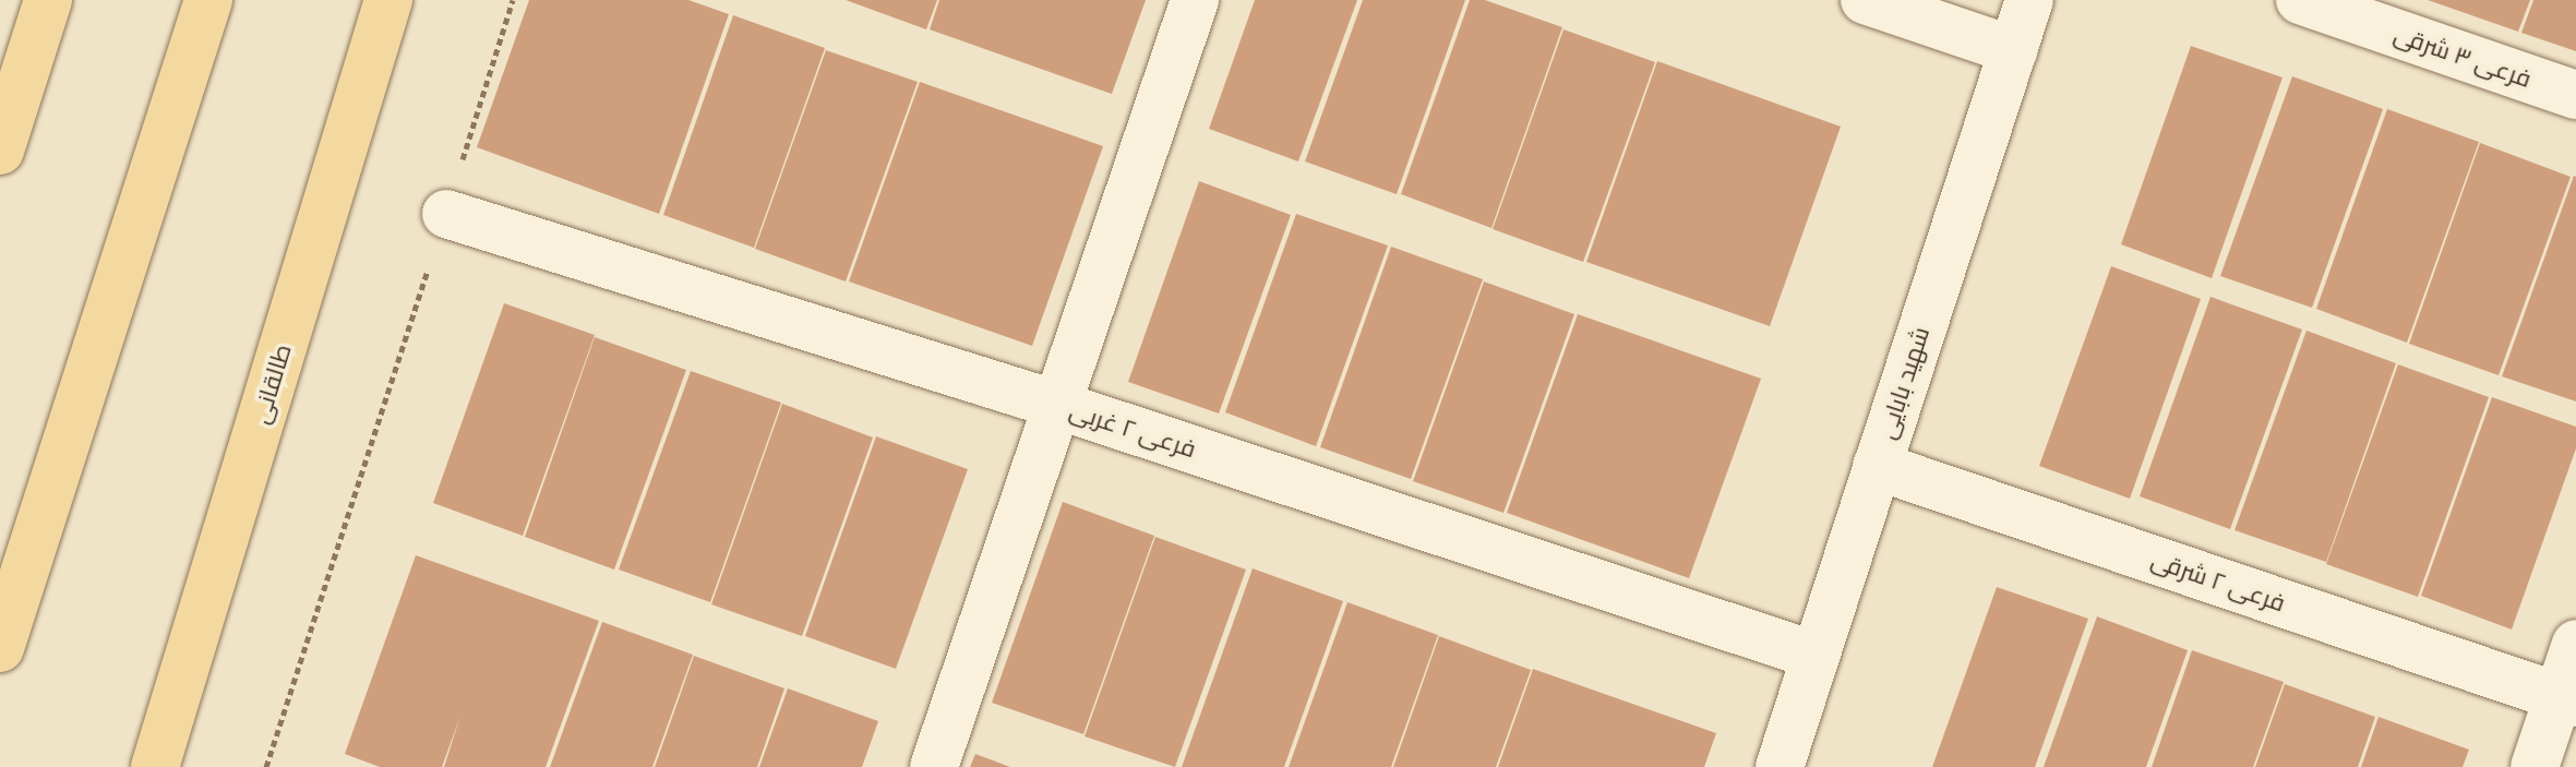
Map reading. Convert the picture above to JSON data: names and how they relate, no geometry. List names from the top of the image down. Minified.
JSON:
{"streets":{"main road":["طالقانی"],"street":["فرعی ۳ شرقی","شهید بابایی","فرعی ۲ غربی","فرعی ۲ شرقی"]},"crossings":[["شهید بابایی","فرعی ۲ غربی"],["شهید بابایی","فرعی ۲ شرقی"]]}
